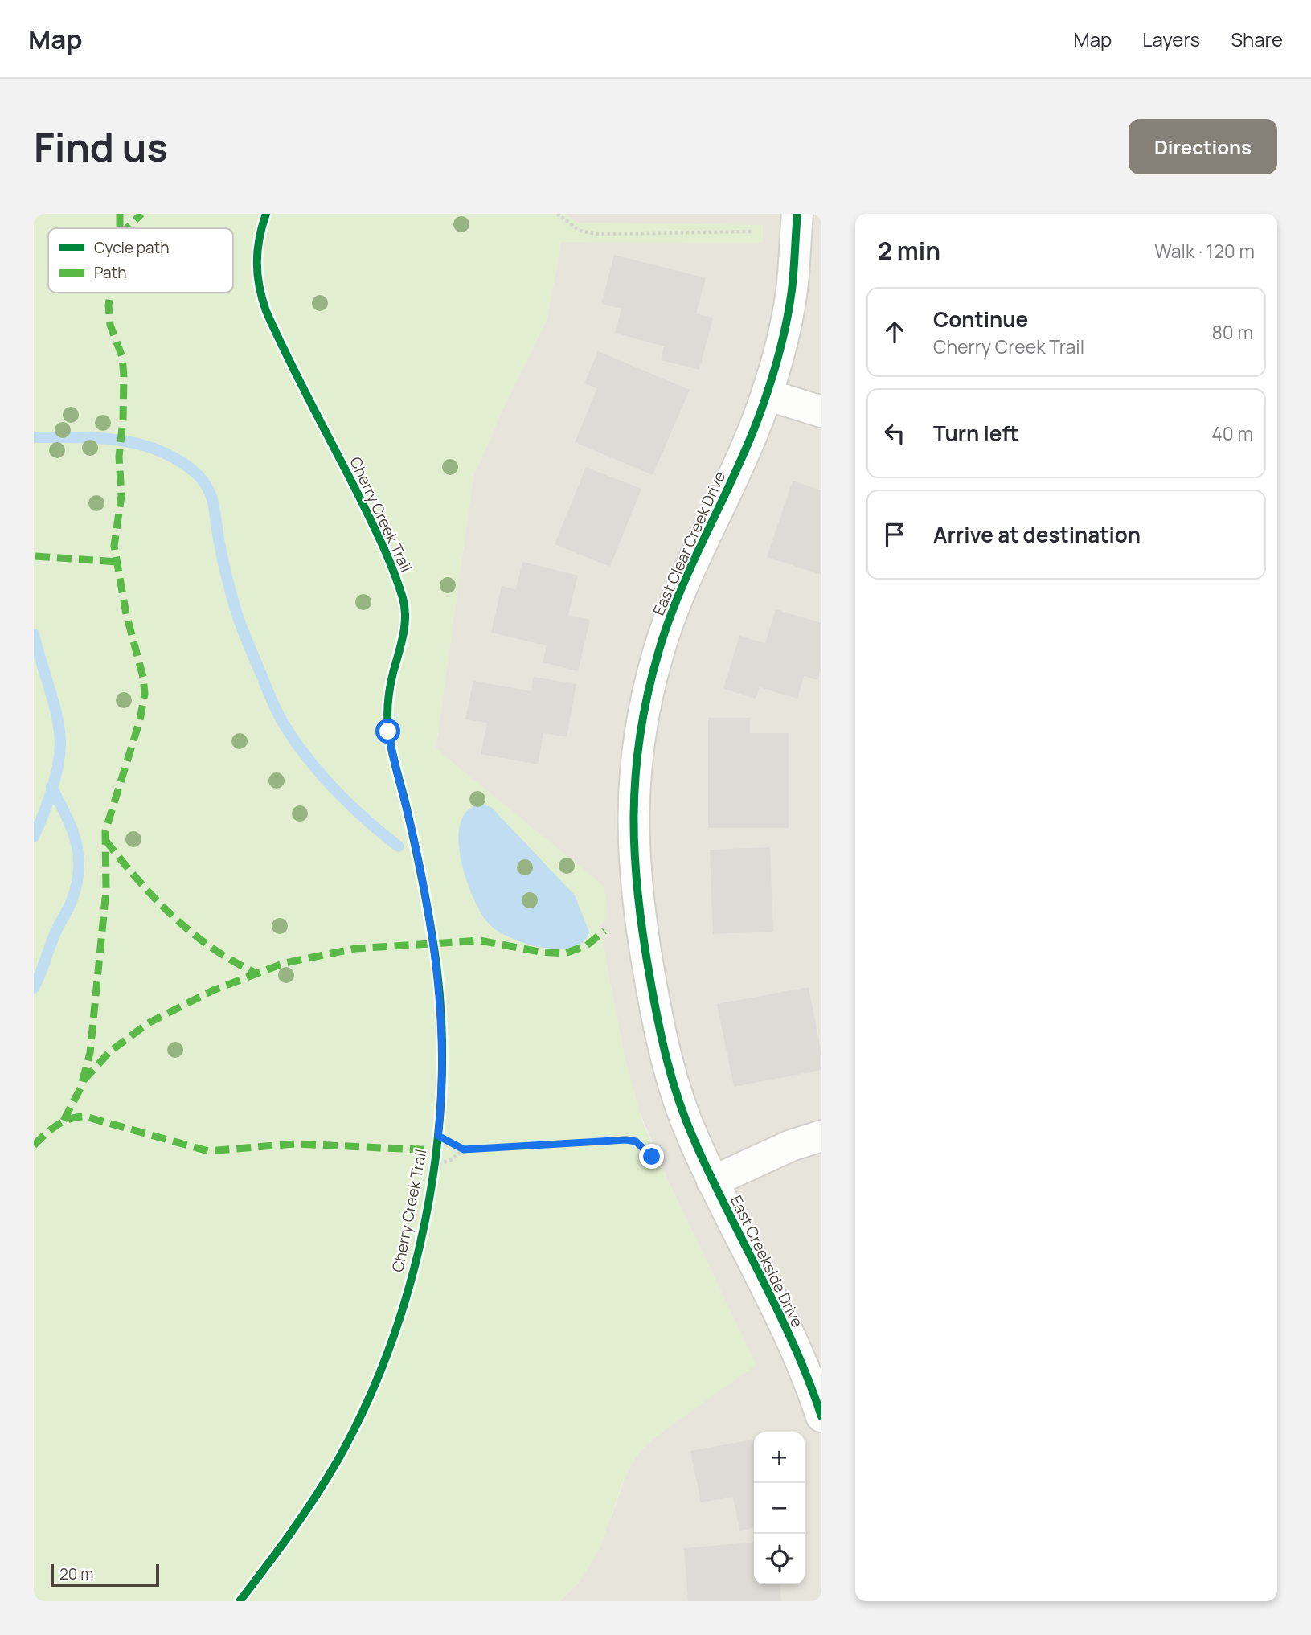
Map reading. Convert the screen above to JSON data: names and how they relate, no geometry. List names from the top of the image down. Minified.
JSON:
{"streets":{"street":["East Clear Creek Drive","East Creekside Drive"],"cycle path":["Cherry Creek Trail"]},"crossings":[["East Clear Creek Drive","East Creekside Drive"]],"legend":["Cycle path","Path"],"scale_bar":"20 m","page":{"header":"Map","nav":["Map","Layers","Share"],"buttons":"Directions","title":"Find us","heading":["2 min","Walk · 120 m"],"list":[["Continue","Cherry Creek Trail","80 m"],["Turn left","40 m"],"Arrive at destination"],"map_buttons":["+","−"],"scale":"20 m"}}
